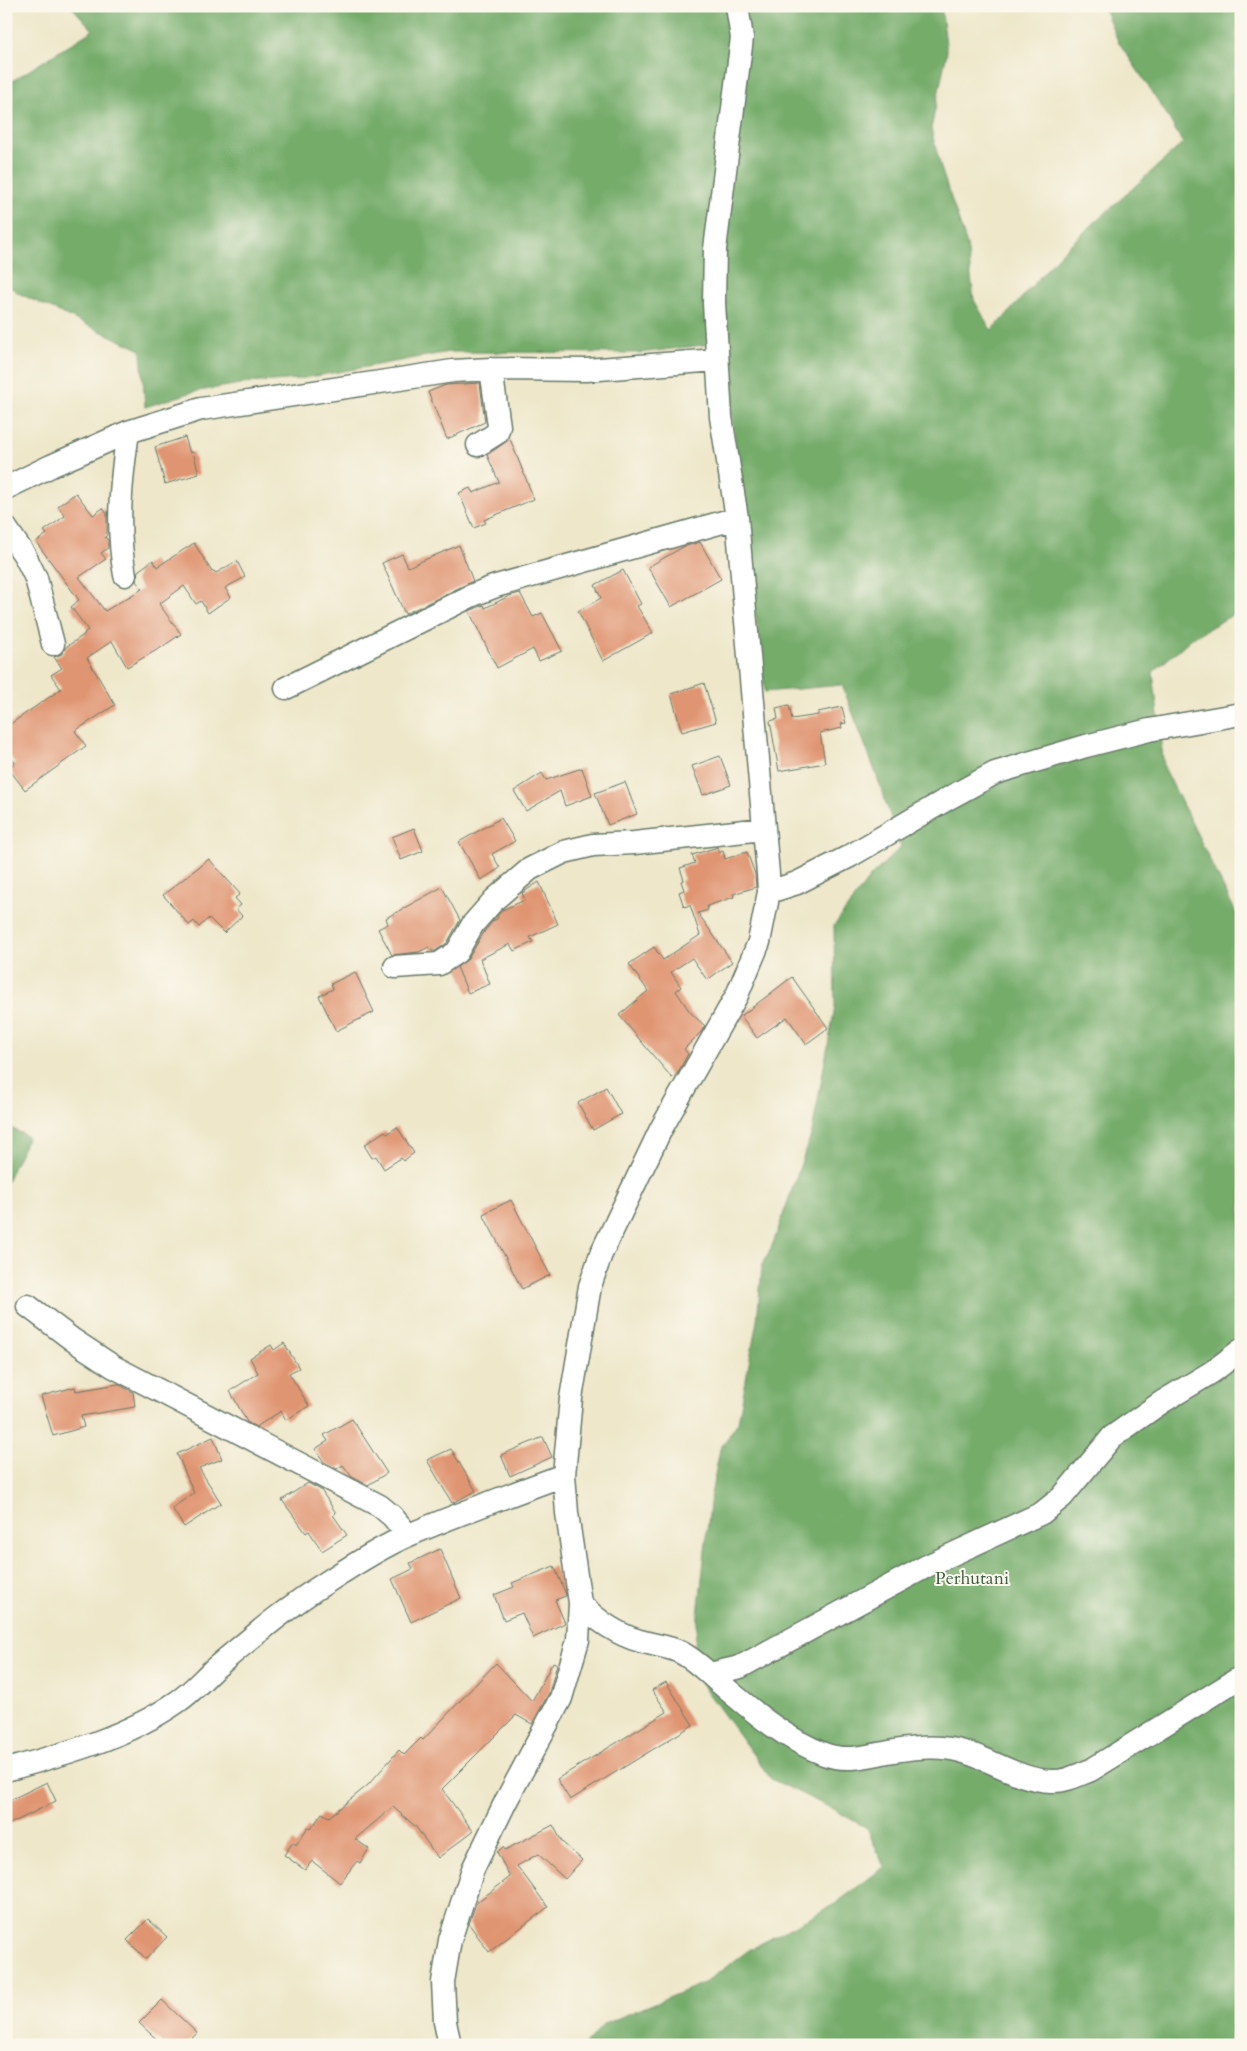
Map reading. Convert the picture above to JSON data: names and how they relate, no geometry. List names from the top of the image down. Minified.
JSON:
{"parks":["Perhutani"]}
